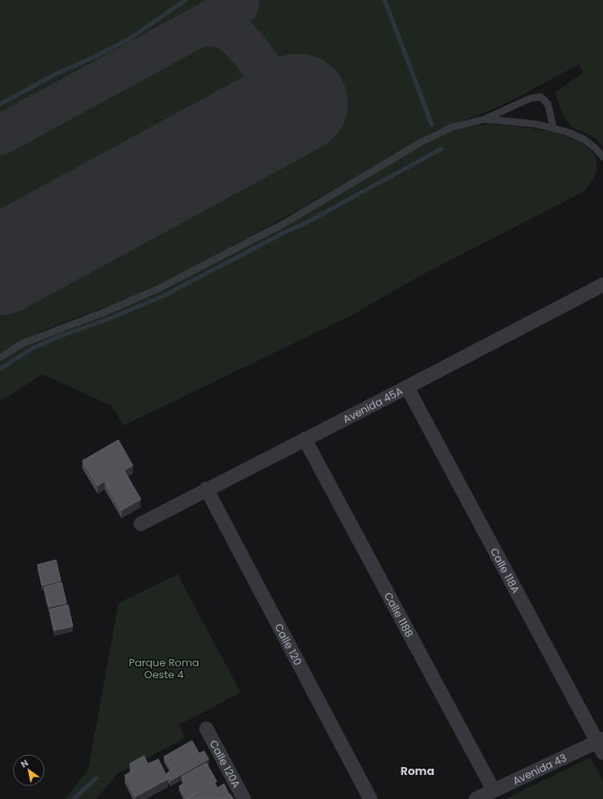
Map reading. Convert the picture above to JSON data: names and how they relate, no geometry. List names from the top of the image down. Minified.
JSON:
{"streets":{"street":["Avenida 45A","Calle 118A","Calle 118B","Calle 120","Calle 120A","Avenida 43"]},"crossings":[["Avenida 45A","Calle 118A"],["Avenida 45A","Calle 118B"],["Avenida 45A","Calle 120"],["Calle 118A","Avenida 43"],["Calle 118B","Avenida 43"]],"districts":["Roma"],"parks":["Parque Roma Oeste 4"],"north":"top left"}
